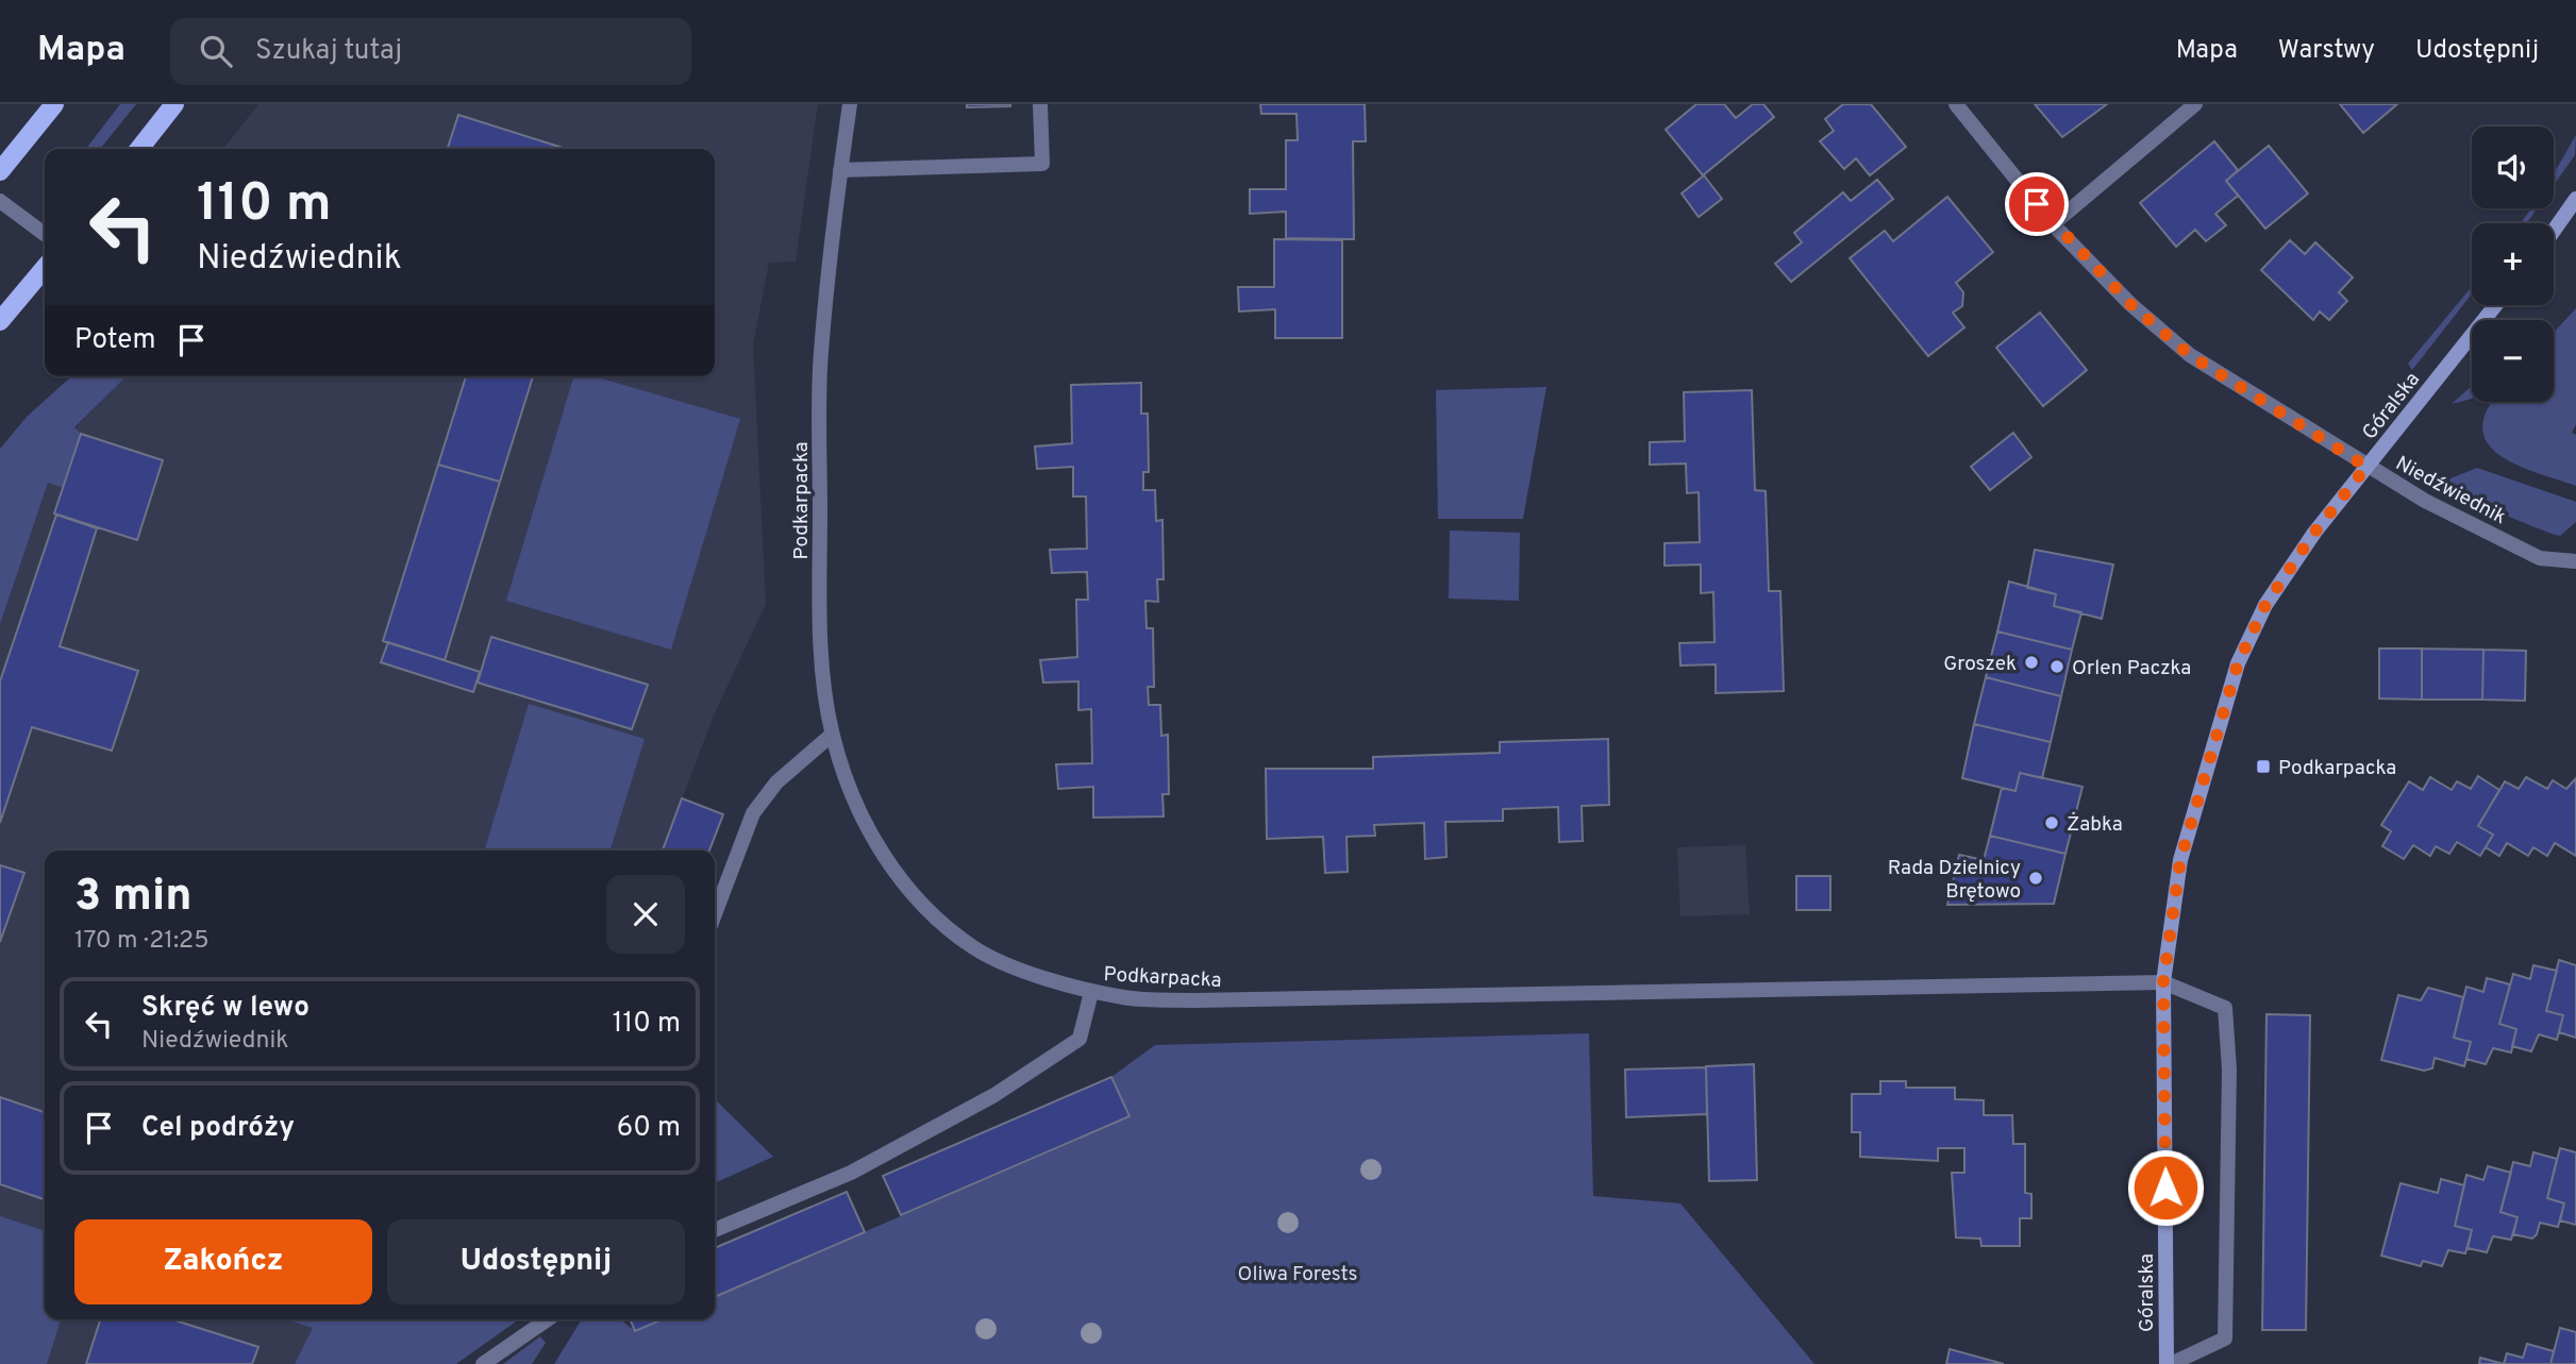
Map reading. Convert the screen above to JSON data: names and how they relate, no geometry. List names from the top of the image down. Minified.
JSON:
{"streets":{"street":["Góralska","Niedźwiednik","Podkarpacka"]},"crossings":[["Góralska","Niedźwiednik"],["Góralska","Podkarpacka"]],"parks":["Oliwa Forests"],"places":{"other":["Groszek","Orlen Paczka","Żabka","Rada Dzielnicy Brętowo"],"transit":["Podkarpacka"]},"page":{"header":"Mapa","search":"Szukaj tutaj","nav":["Mapa","Warstwy","Udostępnij"],"map_buttons":["+","−"],"turn":["110 m","Niedźwiednik"],"then":"Potem","heading":["3 min","170 m · 21:25"],"list":[{"name":"Skręć w lewo","note":"Niedźwiednik","value":"110 m"},{"name":"Cel podróży","value":"60 m"}],"buttons":["Zakończ","Udostępnij"]}}
